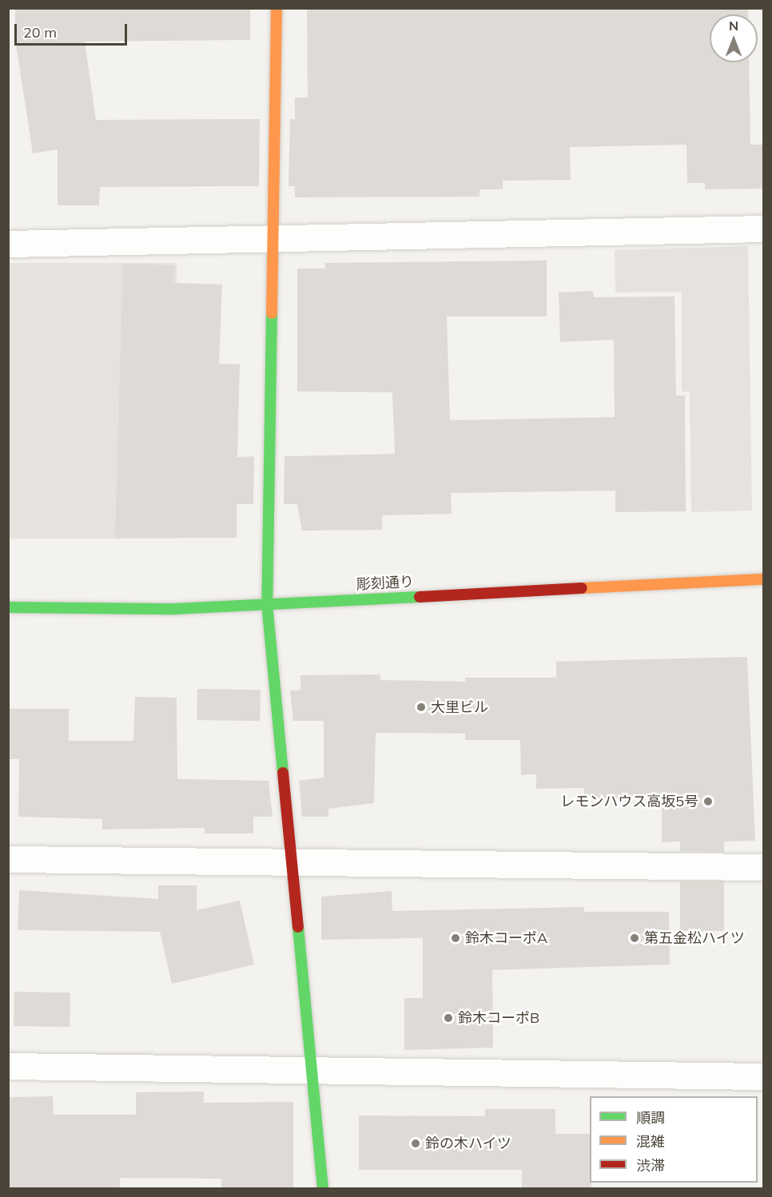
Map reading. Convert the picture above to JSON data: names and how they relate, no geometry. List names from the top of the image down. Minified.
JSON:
{"streets":{"street":["彫刻通り"]},"places":["大里ビル","レモンハウス高坂5号","鈴木コーポA","第五金松ハイツ","鈴木コーポB","鈴の木ハイツ"],"legend":["順調","混雑","渋滞"],"scale_bar":"20 m","north":"top"}
